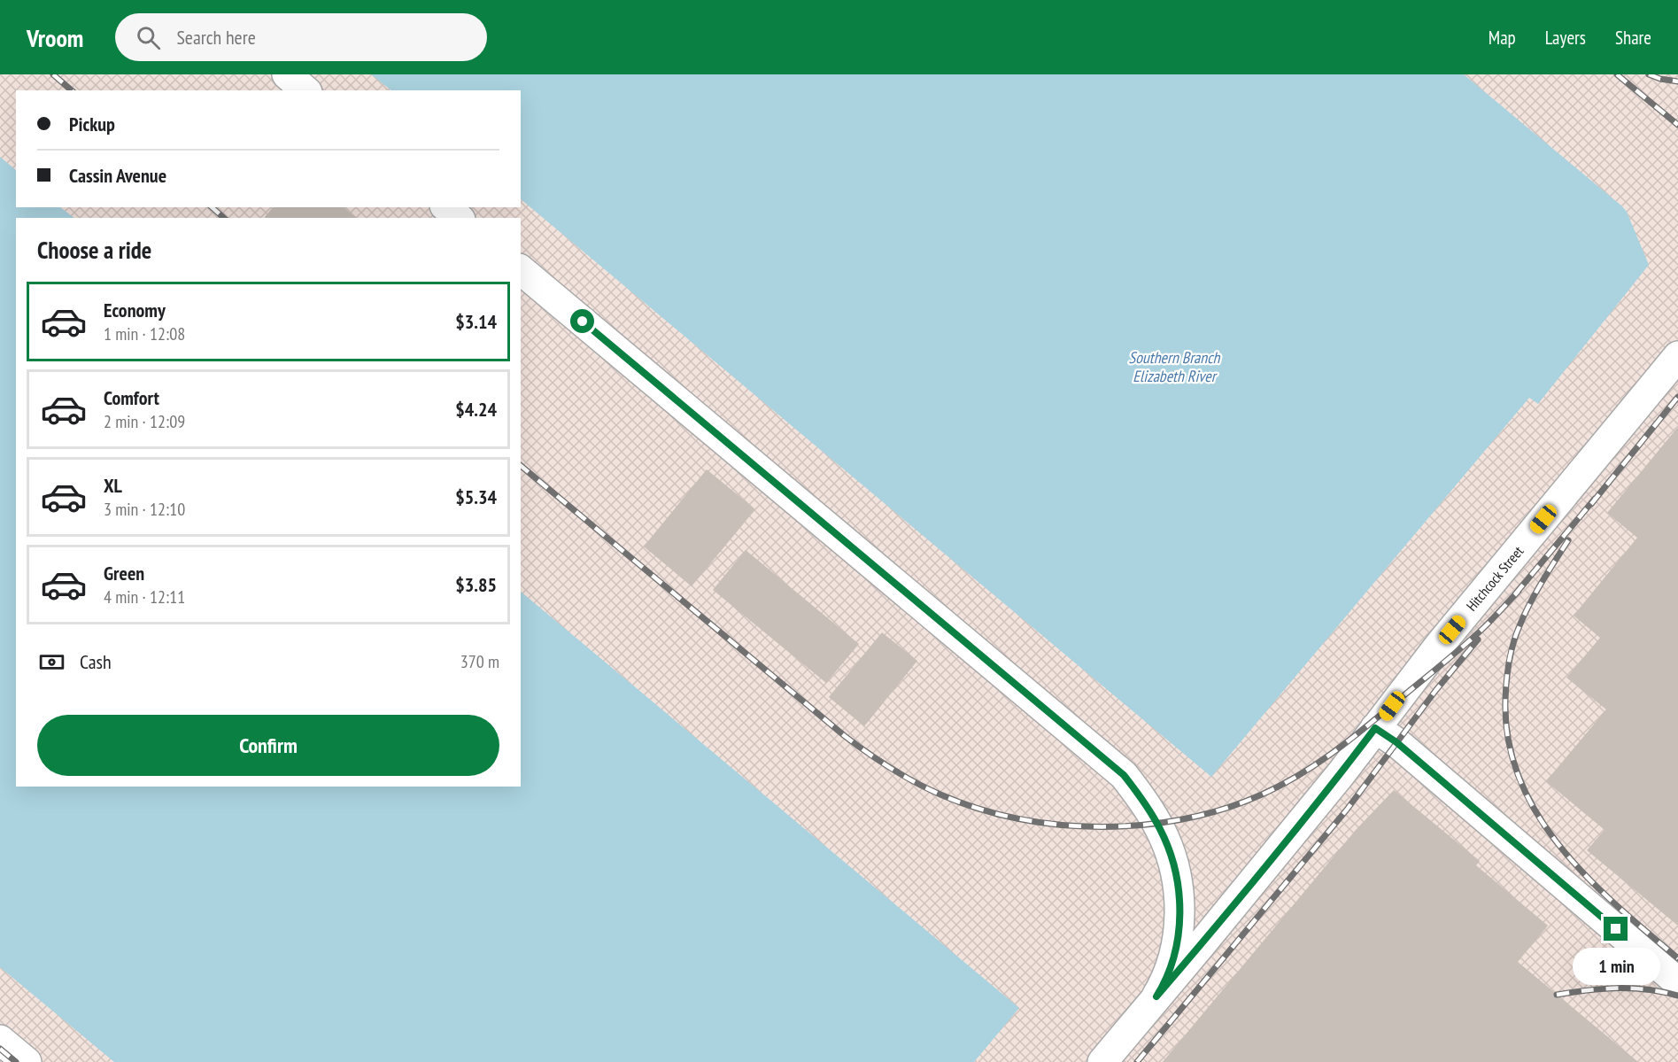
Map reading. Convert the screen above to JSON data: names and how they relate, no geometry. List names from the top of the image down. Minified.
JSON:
{"streets":{"street":["Hitchcock Street"]},"water":["Southern Branch Elizabeth River"],"page":{"header":"Vroom","search":"Search here","nav":["Map","Layers","Share"],"banner":["Pickup","Cassin Avenue"],"heading":"Choose a ride","list":[{"name":"Economy","note":"1 min · 12:08","value":"$3.14"},{"name":"Comfort","note":"2 min · 12:09","value":"$4.24"},{"name":"XL","note":"3 min · 12:10","value":"$5.34"},{"name":"Green","note":"4 min · 12:11","value":"$3.85"}],"pay":["Cash","370 m"],"buttons":"Confirm","bubble":"1 min"}}
